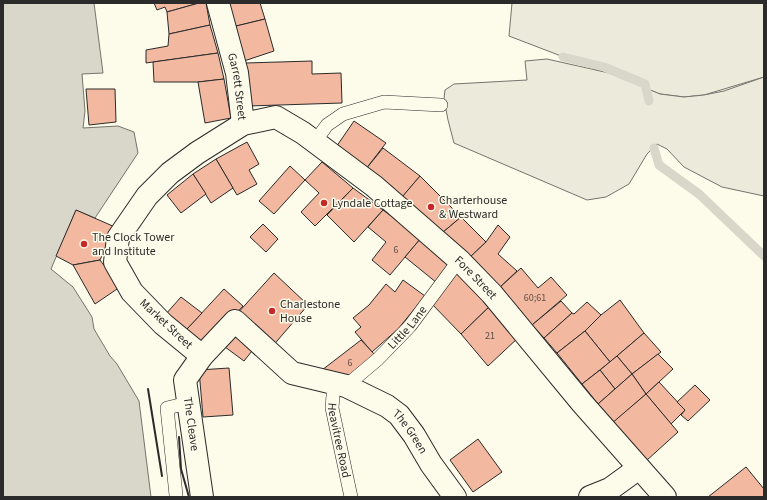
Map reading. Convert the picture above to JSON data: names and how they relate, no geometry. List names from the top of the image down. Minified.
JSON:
{"streets":{"street":["Garrett Street","Fore Street","Market Street","The Cleave","The Green"],"lane":["Little Lane","Heavitree Road"]},"crossings":[["Garrett Street","Fore Street"],["Garrett Street","Market Street"],["Fore Street","Little Lane"],["Market Street","Little Lane"],["Market Street","The Cleave"],["Market Street","The Green"],["Market Street","Heavitree Road"],["Little Lane","The Green"],["Little Lane","Heavitree Road"],["The Green","Heavitree Road"]],"places":["Lyndale Cottage","Charterhouse & Westward","The Clock Tower and Institute","Charlestone House"],"house_numbers":["6","60;61","21","6"]}
